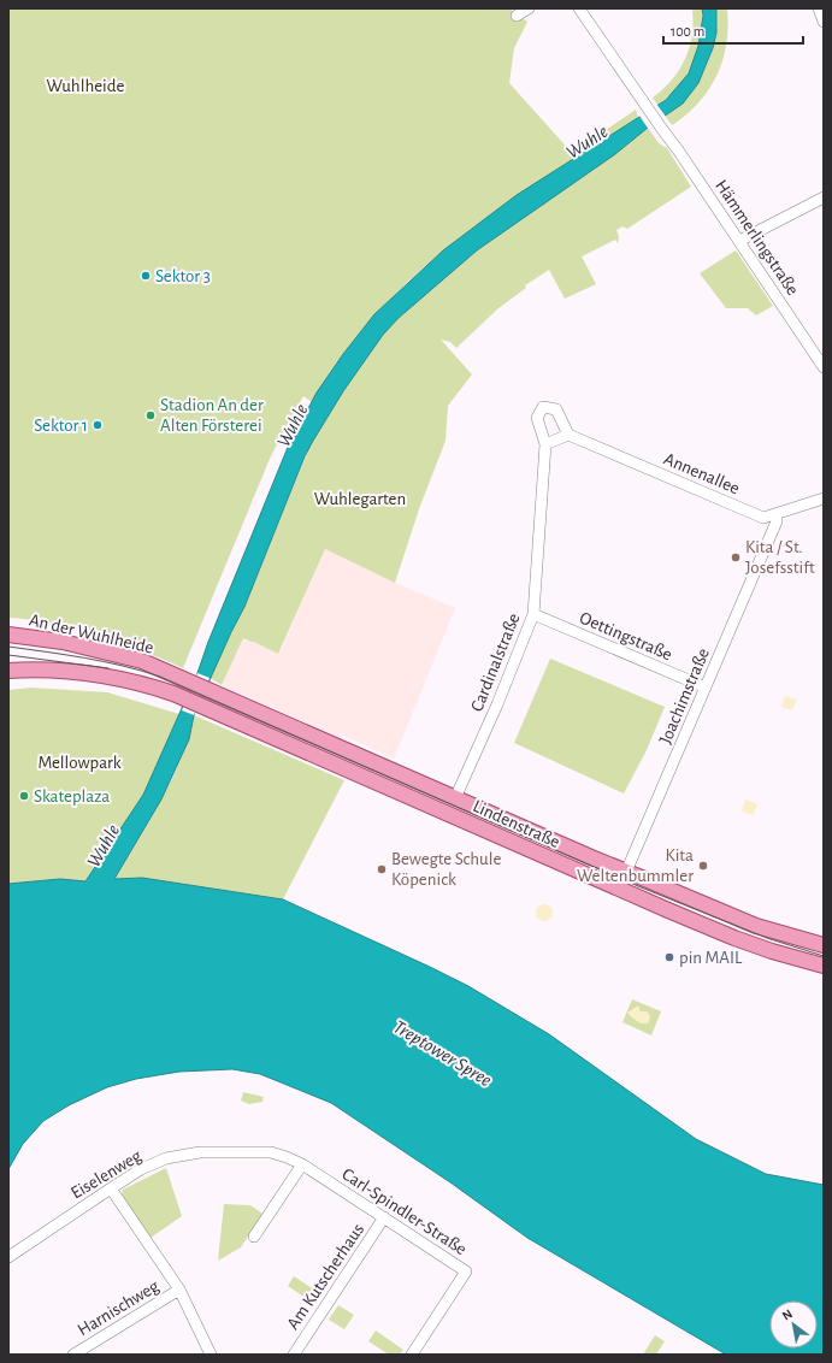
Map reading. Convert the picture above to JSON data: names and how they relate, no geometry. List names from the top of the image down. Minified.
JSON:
{"streets":{"main road":["An der Wuhlheide","Lindenstraße"],"street":["Hämmerlingstraße","Annenallee","Oettingstraße","Cardinalstraße","Joachimstraße","Eiselenweg","Carl-Spindler-Straße","Am Kutscherhaus","Harnischweg"]},"crossings":[["Annenallee","Joachimstraße"],["An der Wuhlheide","Lindenstraße"],["Oettingstraße","Cardinalstraße"],["Oettingstraße","Joachimstraße"],["Cardinalstraße","Lindenstraße"],["Joachimstraße","Lindenstraße"],["Eiselenweg","Carl-Spindler-Straße"],["Carl-Spindler-Straße","Am Kutscherhaus"]],"water":["Wuhle","Treptower Spree"],"parks":["Wuhlheide","Wuhlegarten","Mellowpark"],"places":["Sektor 3","Stadion An der Alten Försterei","Sektor 1","Kita / St. Josefsstift","Skateplaza","Kita Weltenbummler","Bewegte Schule Köpenick","pin MAIL"],"scale_bar":"100 m","north":"top left"}
